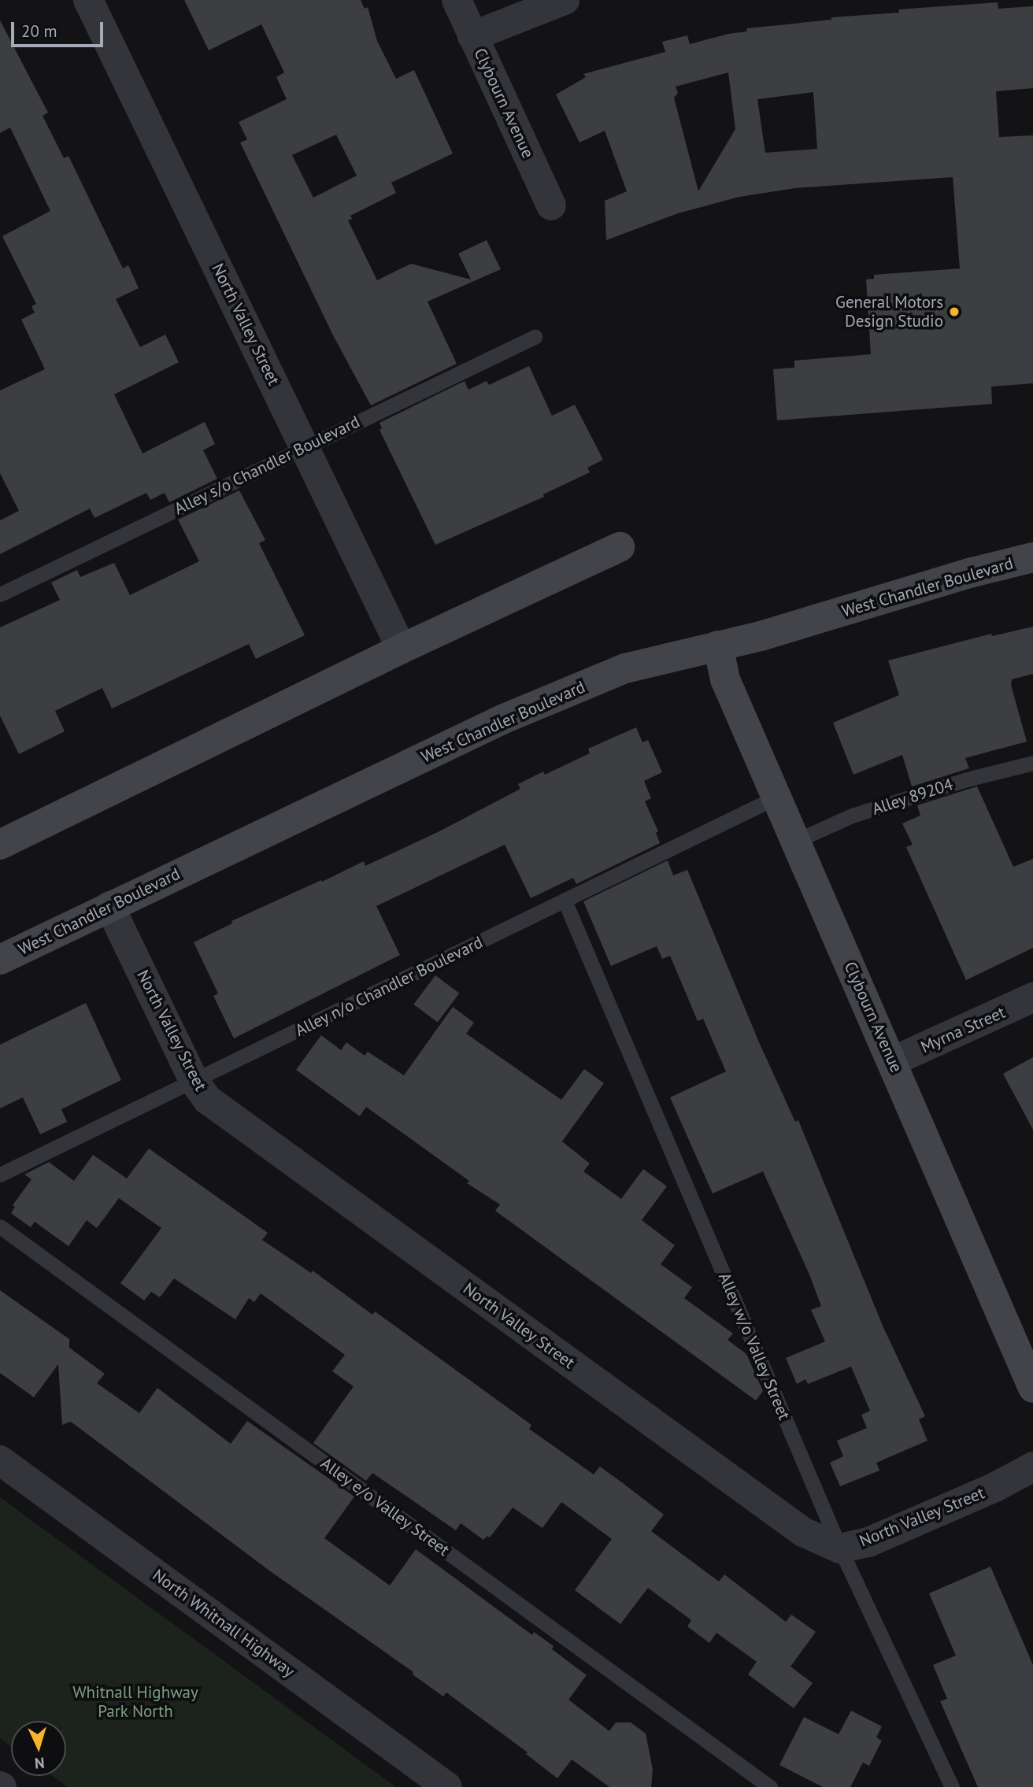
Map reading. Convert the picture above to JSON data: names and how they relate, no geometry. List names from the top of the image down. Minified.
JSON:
{"streets":{"main road":["Clybourn Avenue","West Chandler Boulevard"],"street":["North Valley Street","Myrna Street","North Whitnall Highway"],"lane":["Alley s/o Chandler Boulevard","Alley 89204","Alley n/o Chandler Boulevard","Alley w/o Valley Street","Alley e/o Valley Street"]},"crossings":[["Clybourn Avenue","West Chandler Boulevard"],["Clybourn Avenue","Alley 89204"],["Clybourn Avenue","Alley n/o Chandler Boulevard"],["Clybourn Avenue","Myrna Street"],["North Valley Street","Alley s/o Chandler Boulevard"],["North Valley Street","West Chandler Boulevard"],["North Valley Street","Alley n/o Chandler Boulevard"],["North Valley Street","Alley w/o Valley Street"],["Alley n/o Chandler Boulevard","Alley w/o Valley Street"]],"parks":["Whitnall Highway Park North"],"places":["General Motors Design Studio"],"scale_bar":"20 m","north":"bottom"}
